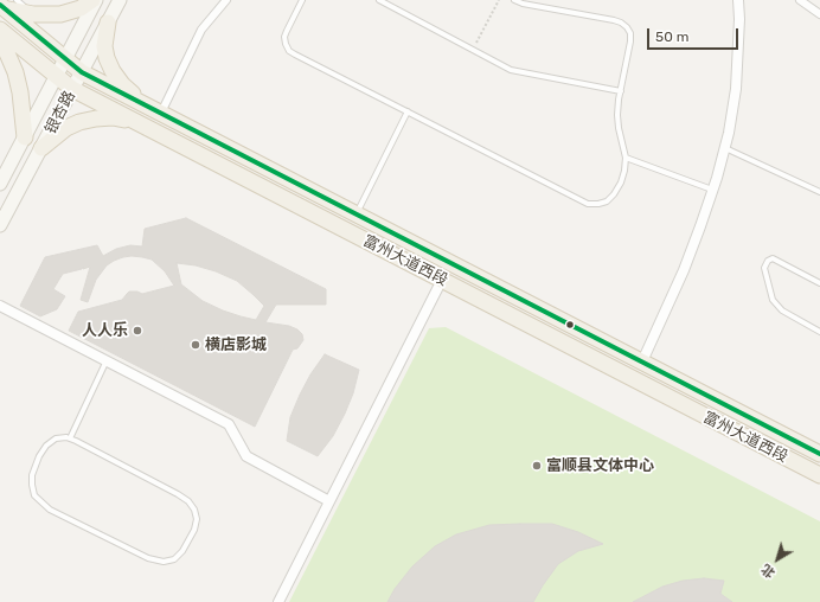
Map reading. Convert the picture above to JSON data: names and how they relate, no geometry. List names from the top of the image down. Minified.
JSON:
{"streets":{"main road":["银杏路","富州大道西段"]},"crossings":[["银杏路","富州大道西段"]],"places":["人人乐","横店影城","富顺县文体中心"],"scale_bar":"50 m","north":"bottom left"}
